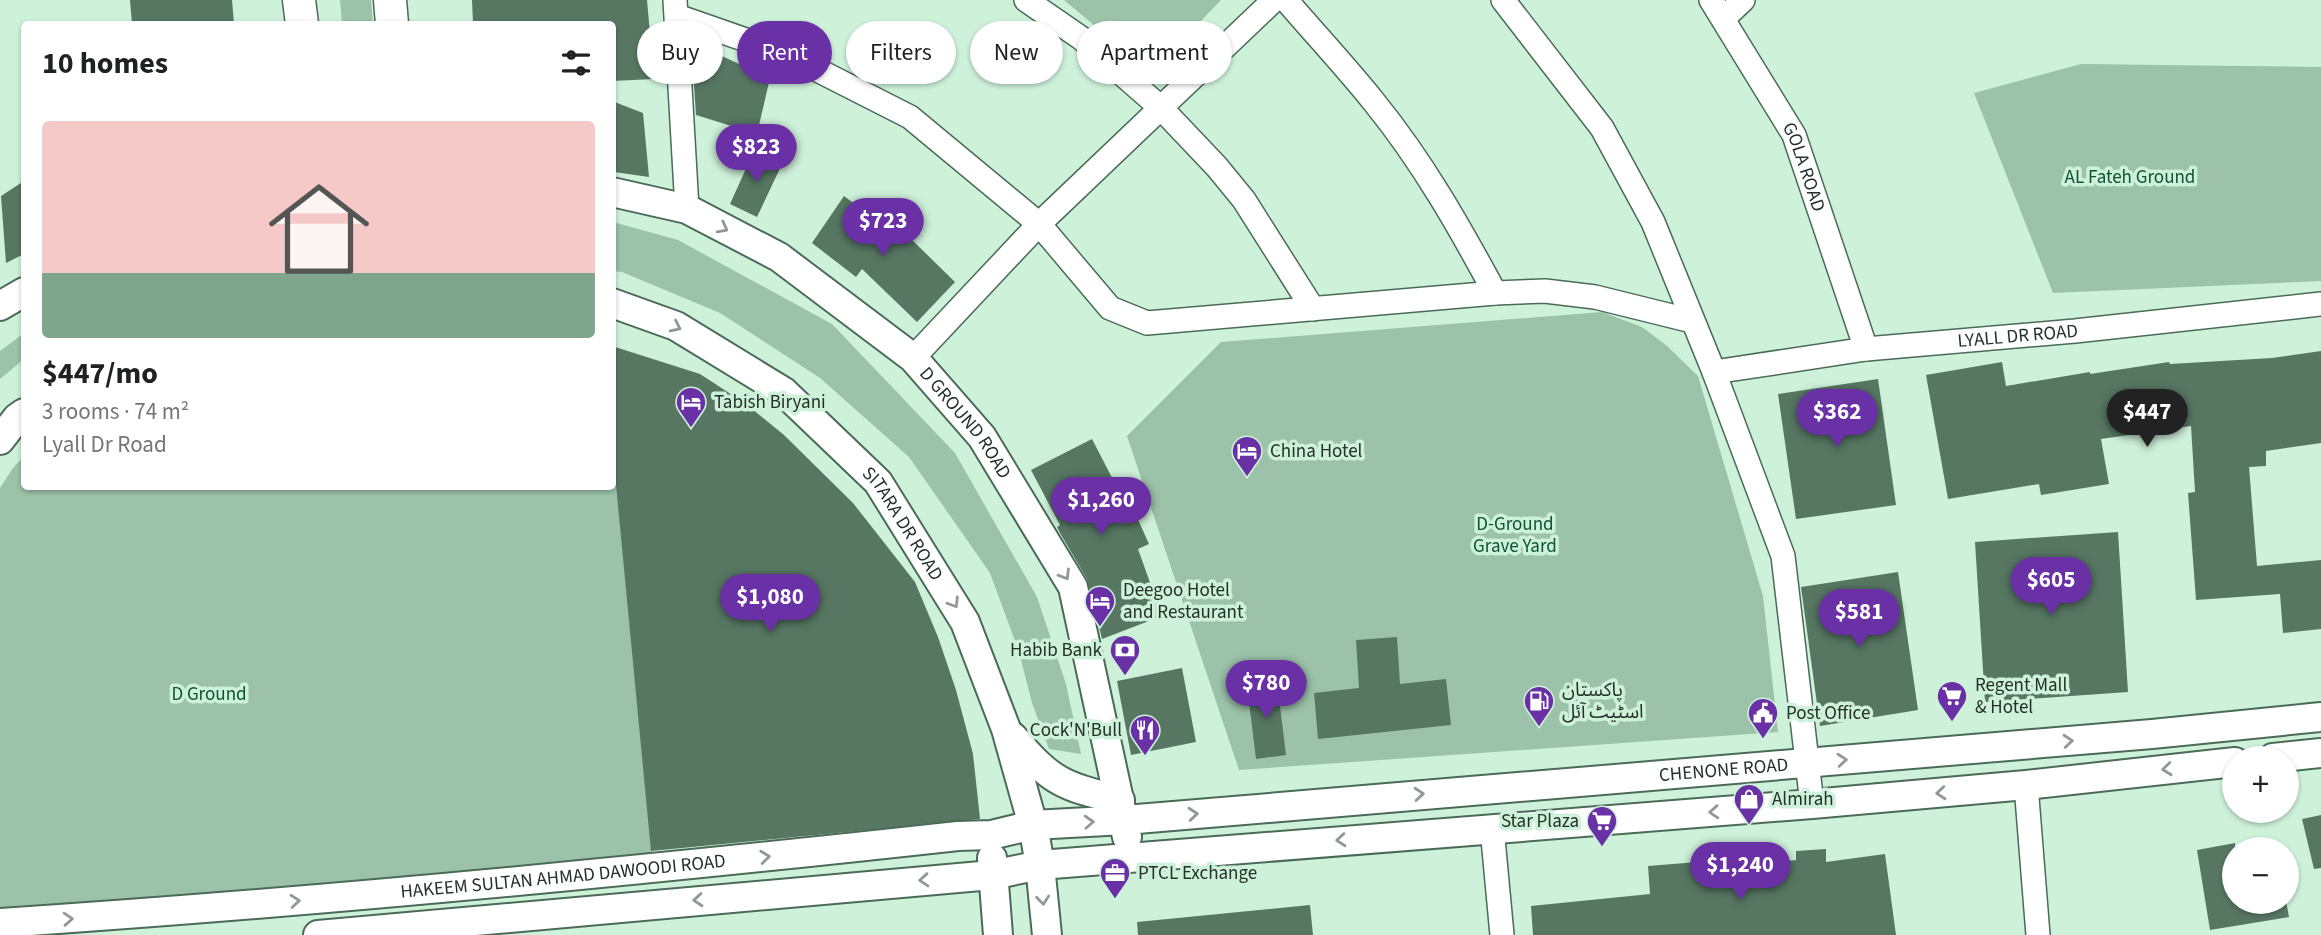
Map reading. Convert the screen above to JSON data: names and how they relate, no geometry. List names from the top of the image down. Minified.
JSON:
{"streets":{"street":["GOLA ROAD","LYALL DR ROAD","D GROUND ROAD","SITARA DR ROAD","CHENONE ROAD","HAKEEM SULTAN AHMAD DAWOODI ROAD"]},"crossings":[["GOLA ROAD","LYALL DR ROAD"],["D GROUND ROAD","CHENONE ROAD"],["D GROUND ROAD","HAKEEM SULTAN AHMAD DAWOODI ROAD"],["SITARA DR ROAD","CHENONE ROAD"],["SITARA DR ROAD","HAKEEM SULTAN AHMAD DAWOODI ROAD"],["CHENONE ROAD","HAKEEM SULTAN AHMAD DAWOODI ROAD"]],"one_way":["SITARA DR ROAD"],"parks":["AL Fateh Ground","D-Ground Grave Yard","D Ground"],"places":{"hotel":["Tabish Biryani","China Hotel","Deegoo Hotel and Restaurant"],"bank":["Habib Bank"],"supermarket":["Regent Mall & Hotel","Star Plaza"],"fuel station":["پاکستان اسٹیٹ آئل"],"public building":["Post Office"],"restaurant":["Cock'N'Bull"],"shop":["Almirah"],"office":["PTCL Exchange"]},"page":{"chip":["Buy","Rent","Filters","New","Apartment"],"heading":"10 homes","list":[{"name":"$447/mo","note":"3 rooms · 74 m² · Lyall Dr Road"}],"price":["$823","$723","$362","$447","$1,260","$605","$1,080","$581","$780","$1,240"],"map_buttons":["+","−"]}}
